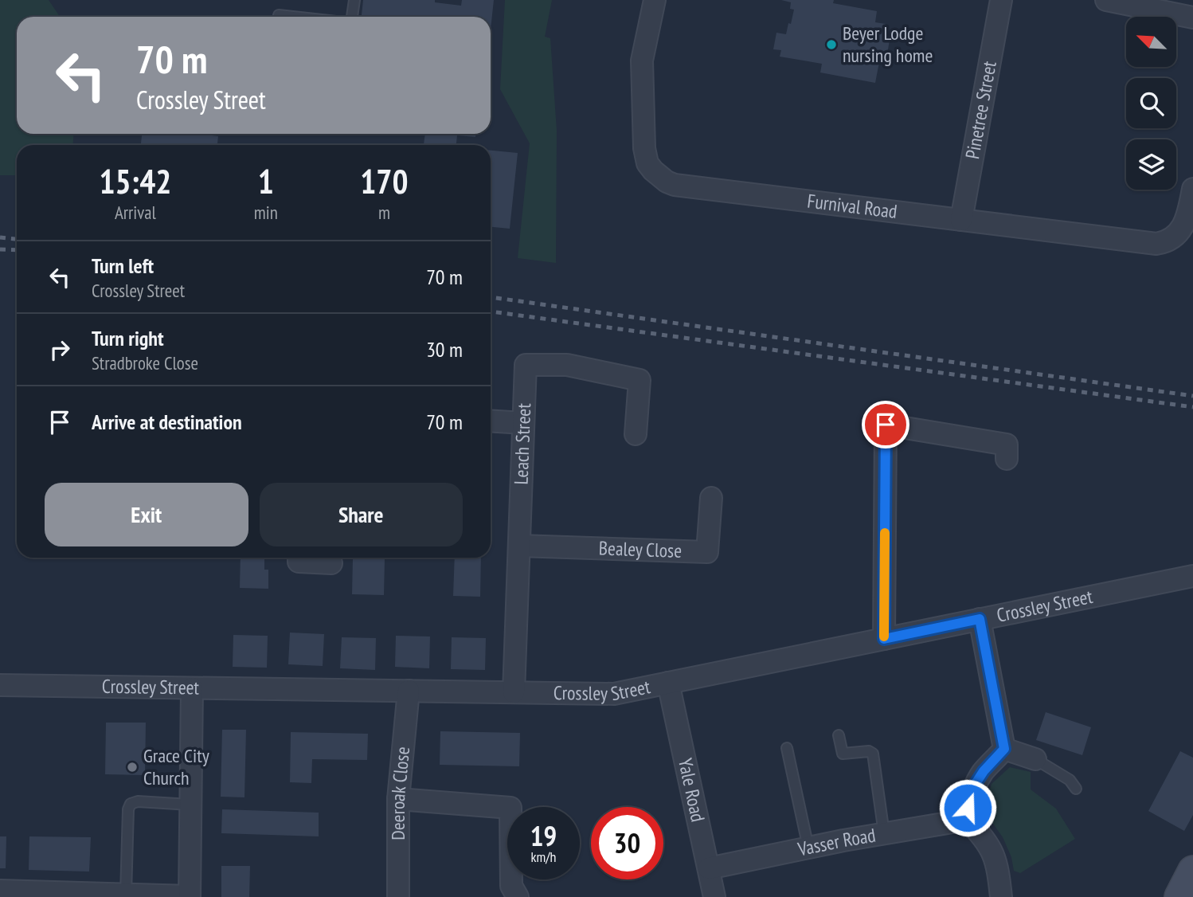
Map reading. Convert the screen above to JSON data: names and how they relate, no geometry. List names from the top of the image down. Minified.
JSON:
{"streets":{"street":["Pinetree Street","Furnival Road","Leach Street","Bealey Close","Crossley Street","Yale Road","Deeroak Close","Vasser Road"]},"crossings":[["Pinetree Street","Furnival Road"],["Leach Street","Bealey Close"],["Leach Street","Crossley Street"],["Crossley Street","Yale Road"],["Crossley Street","Deeroak Close"],["Yale Road","Vasser Road"]],"places":["Beyer Lodge nursing home","Grace City Church"],"north":"top left","page":{"turn":["70 m","Crossley Street"],"eta":["15:42","Arrival","1","min","170","m"],"list":[{"name":"Turn left","note":"Crossley Street","value":"70 m"},{"name":"Turn right","note":"Stradbroke Close","value":"30 m"},{"name":"Arrive at destination","value":"70 m"}],"buttons":["Exit","Share"],"speed":"19 km/h","limit":"30"}}
